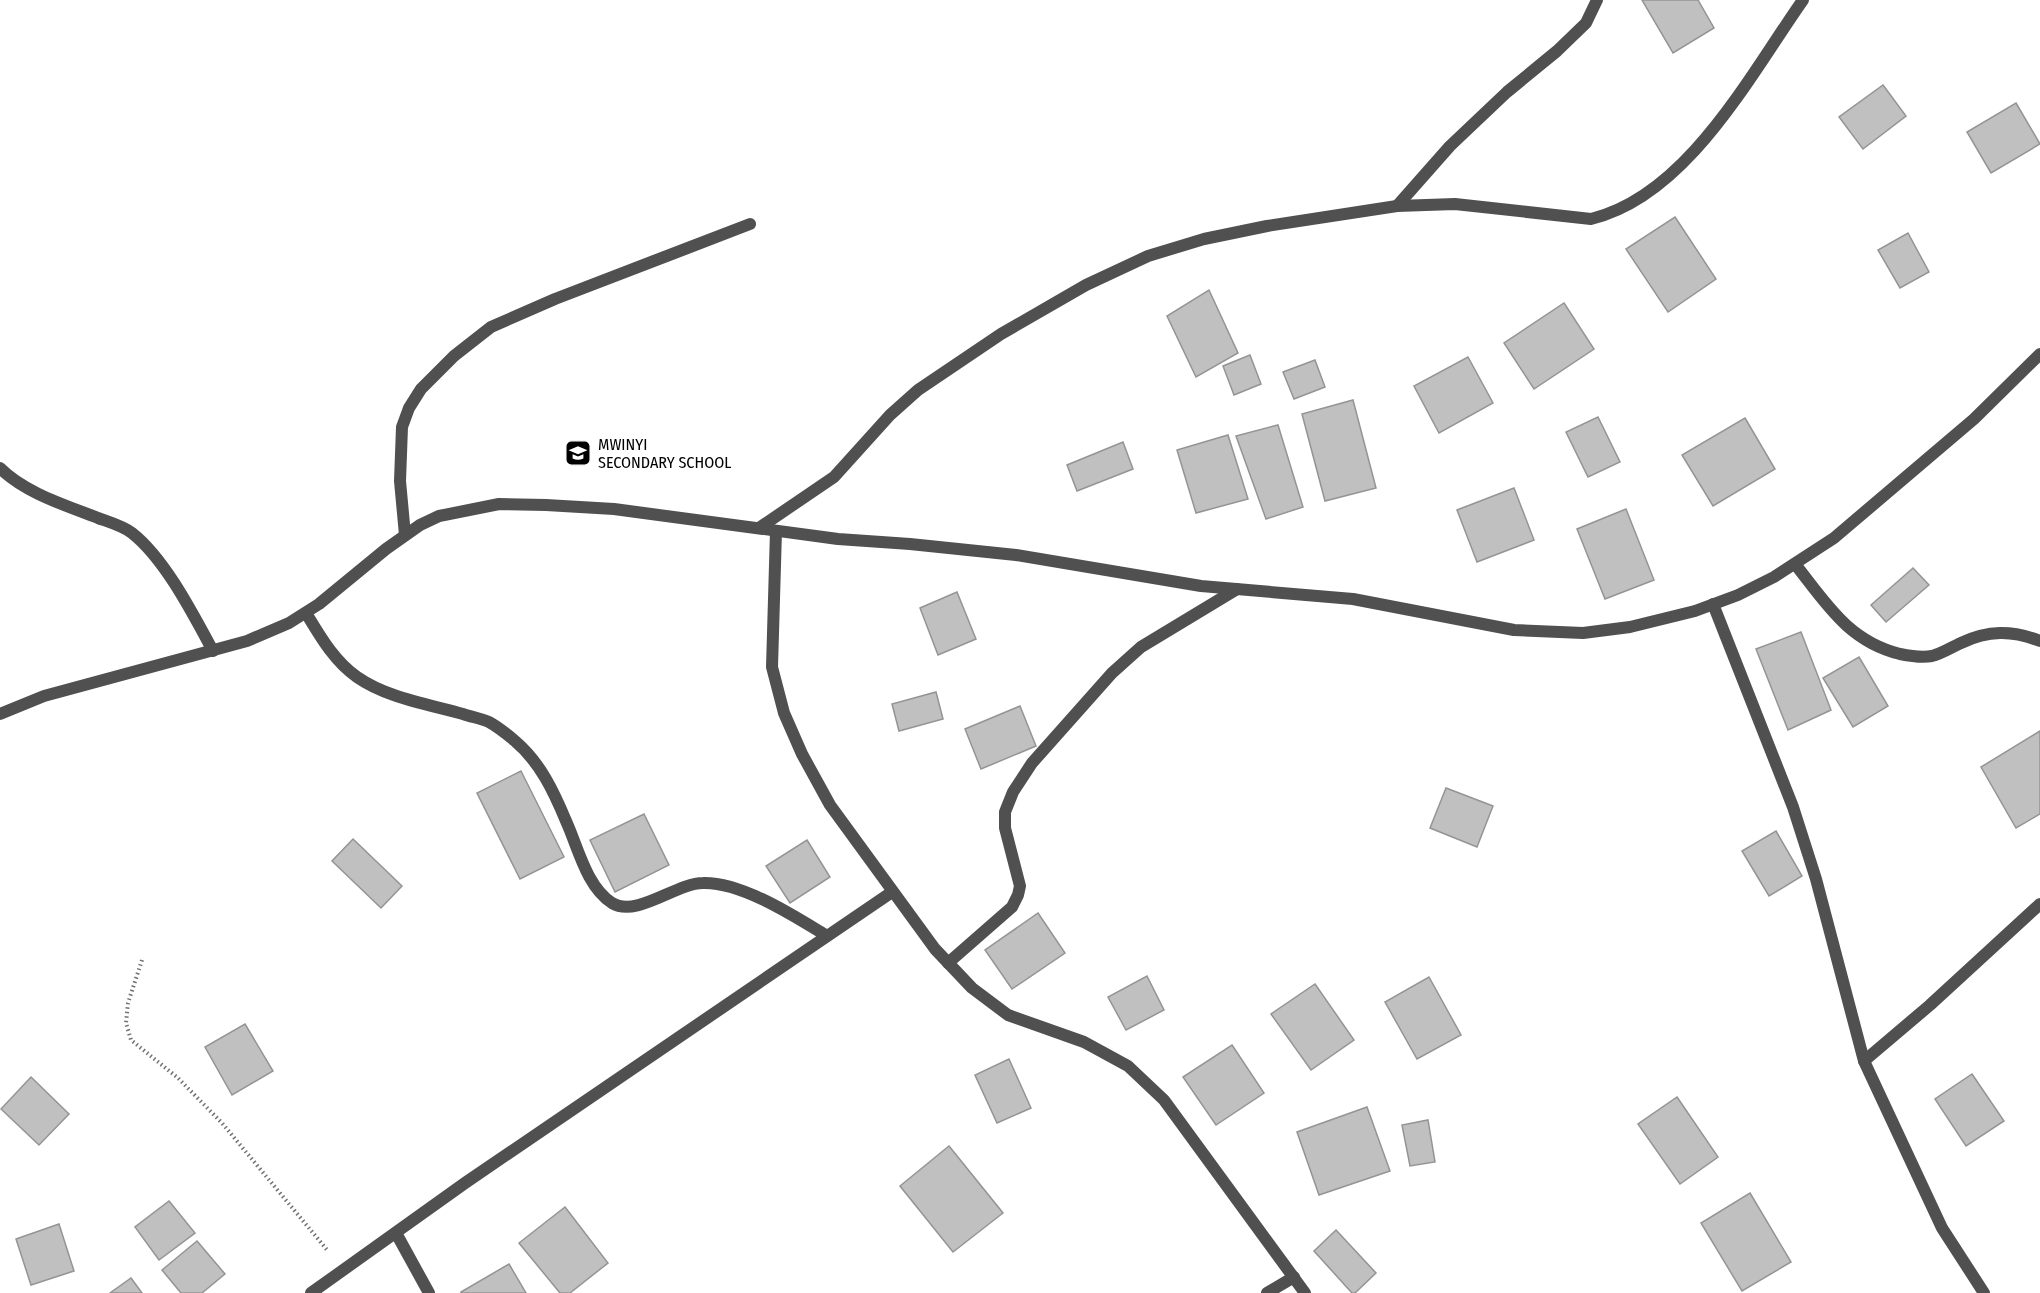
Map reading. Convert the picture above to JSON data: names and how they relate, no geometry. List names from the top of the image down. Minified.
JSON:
{"places":{"school or university":["MWINYI SECONDARY SCHOOL"]}}
